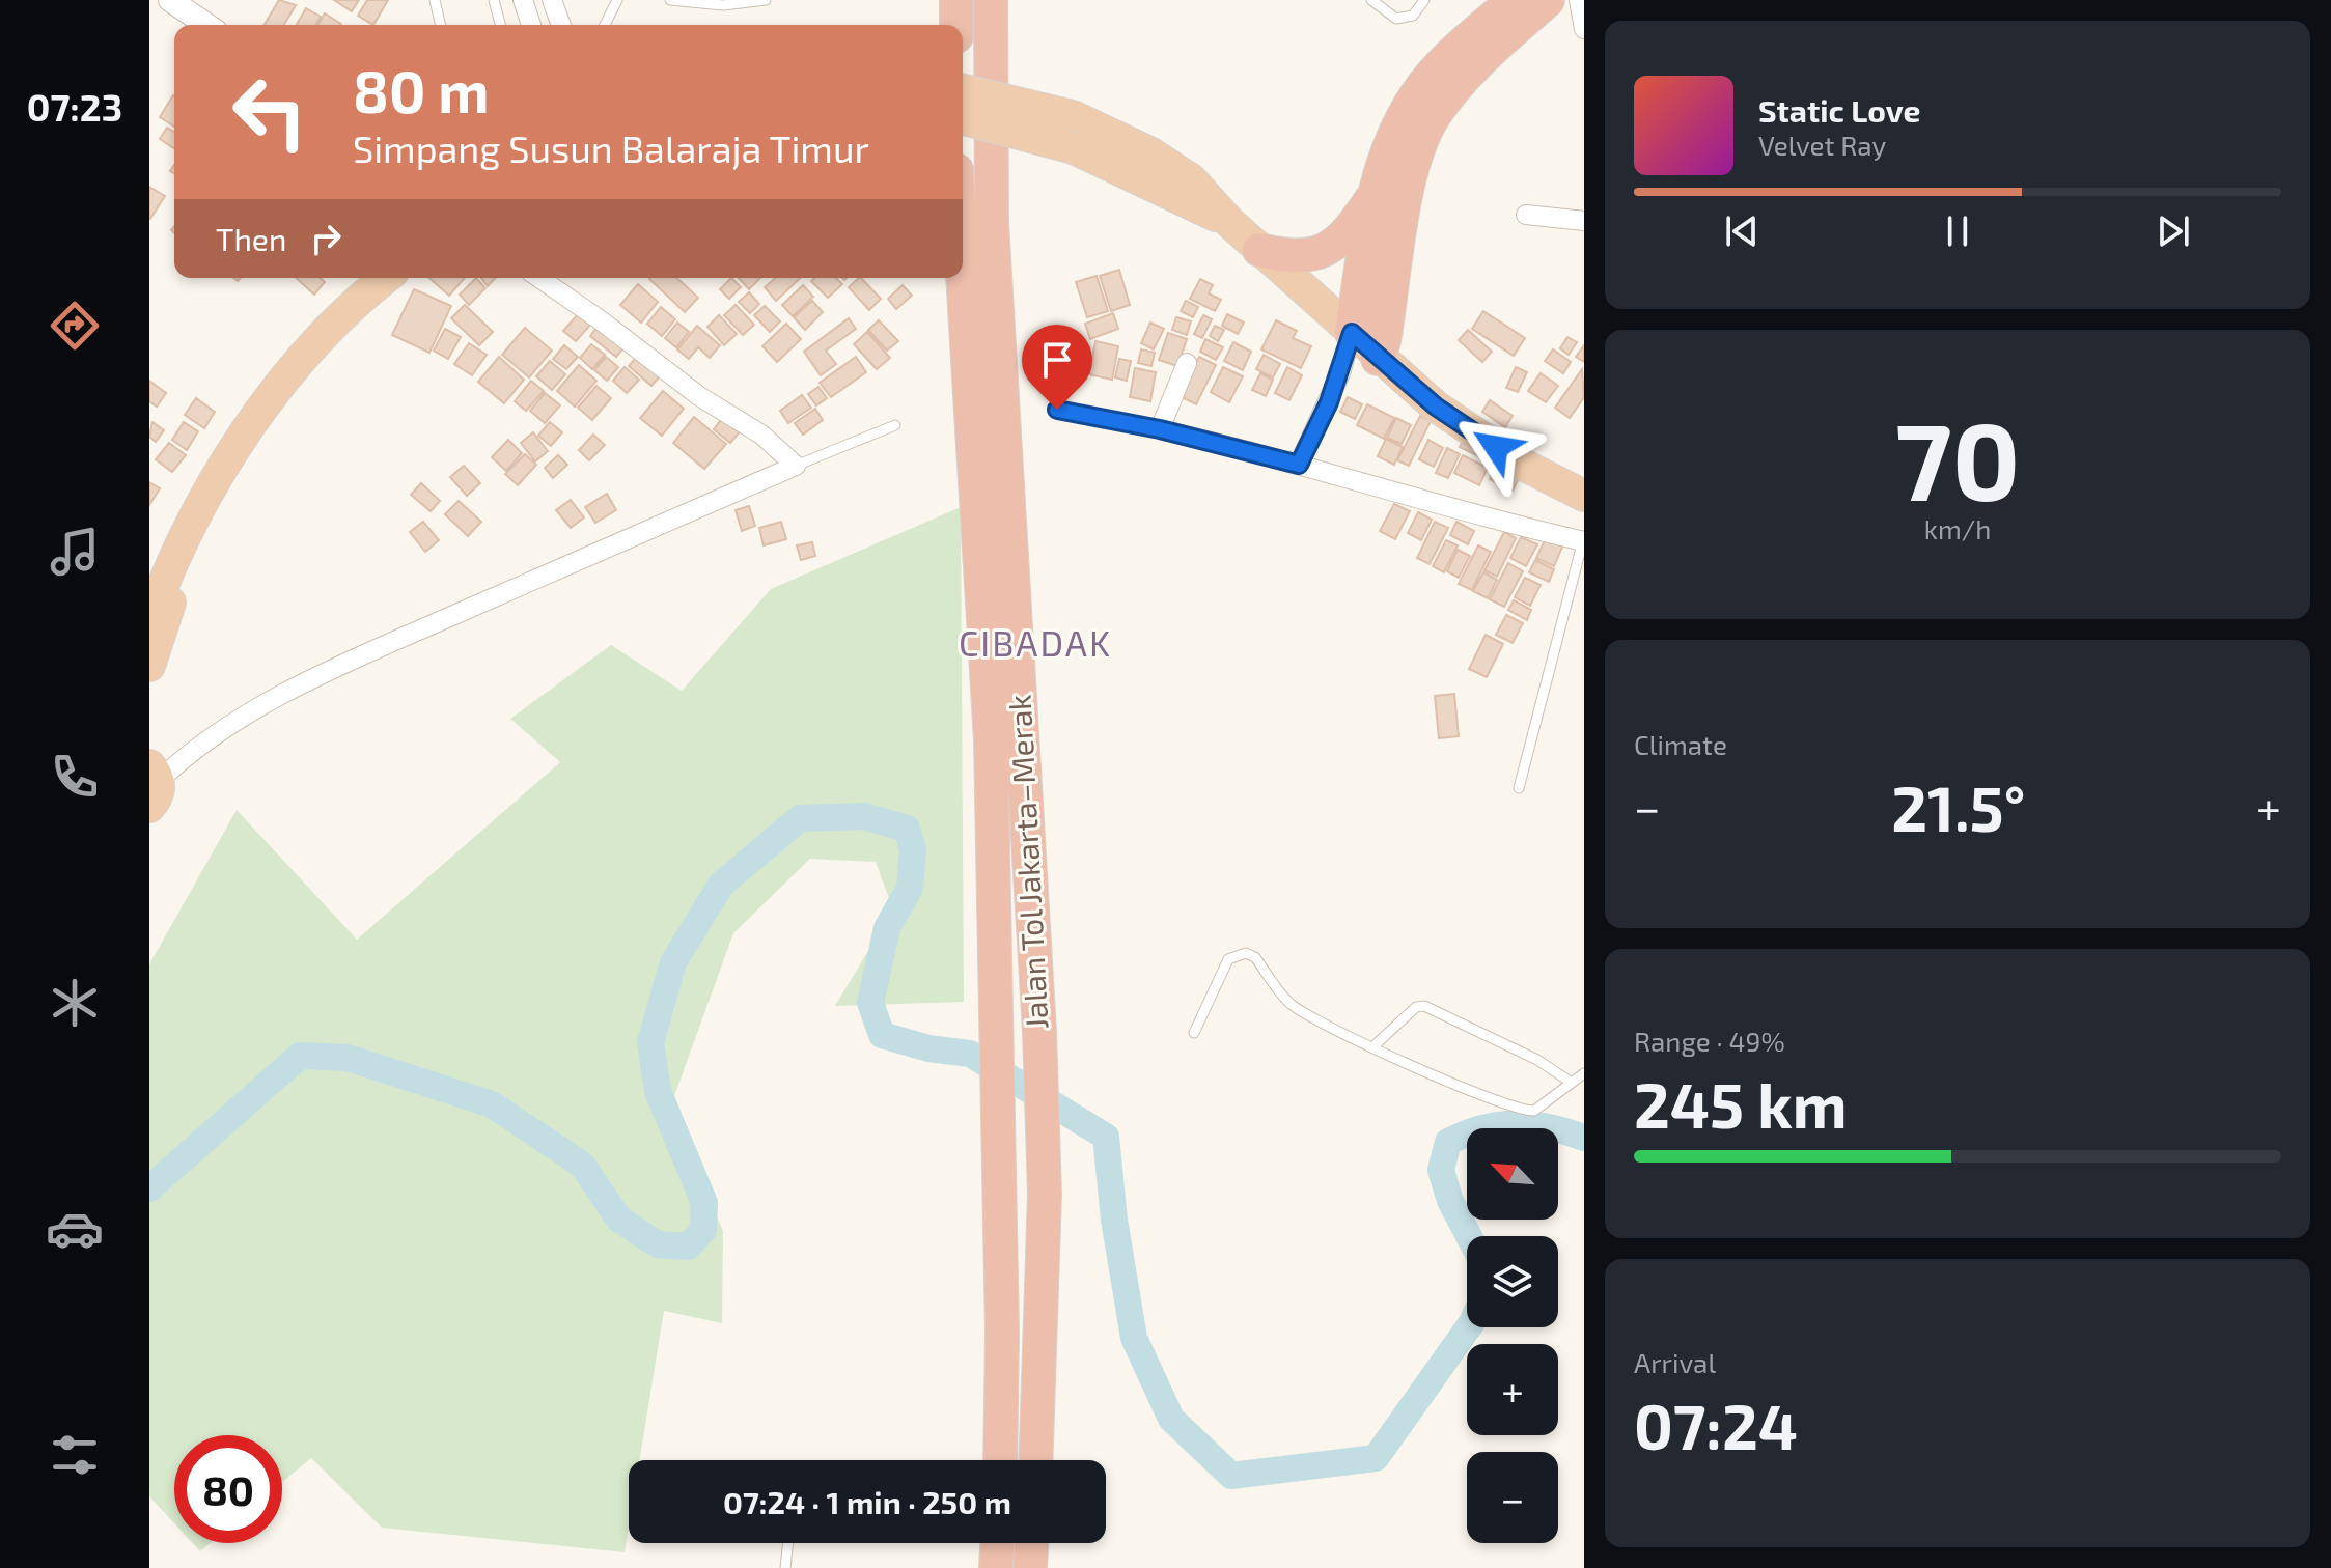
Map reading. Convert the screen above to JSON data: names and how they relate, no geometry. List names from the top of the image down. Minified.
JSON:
{"streets":{"highway":["Jalan Tol Jakarta–Merak"]},"districts":["CIBADAK"],"north":"top left","page":{"tabs":"07:23","turn":["80 m","Simpang Susun Balaraja Timur"],"song":["Static Love","Velvet Ray"],"then":"Then","tile":[["70","km/h"],"Climate",["Range · 49%","245 km"],["Arrival","07:24"]],"heat":["−","21.5°","+"],"map_buttons":["+","−"],"limit":"80","trip":"07:24 · 1 min · 250 m"}}
